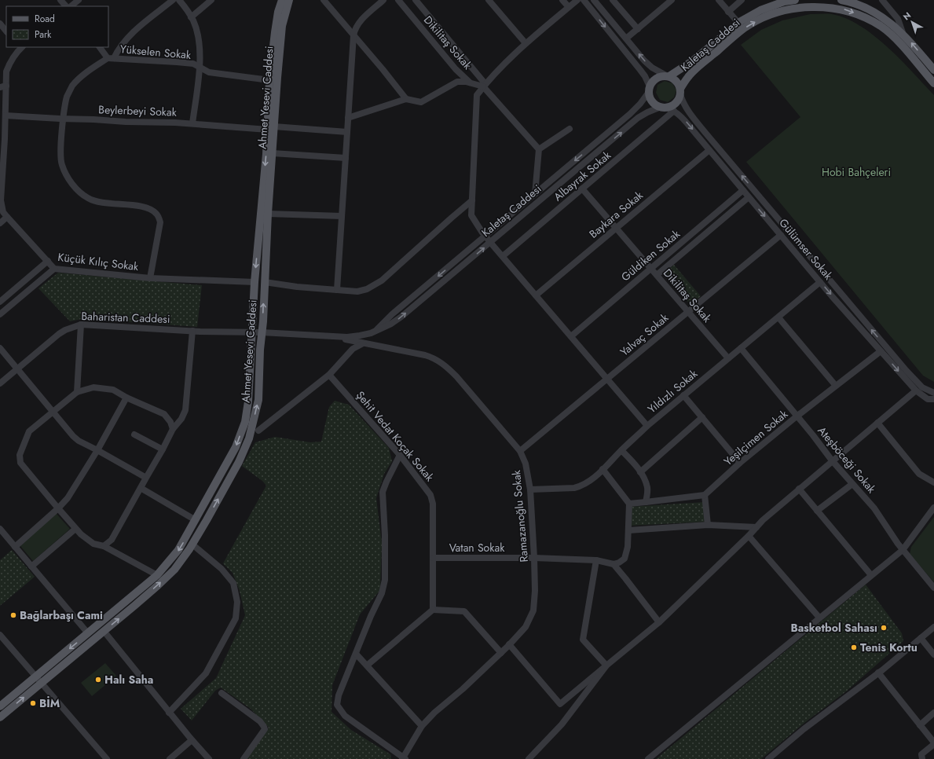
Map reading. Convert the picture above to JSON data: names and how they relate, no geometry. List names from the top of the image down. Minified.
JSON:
{"streets":{"main road":["Kaletaş Caddesi","Ahmet Yesevi Caddesi"],"street":["Dikilitaş Sokak","Yükselen Sokak","Beylerbeyi Sokak","Albayrak Sokak","Baykara Sokak","Gülümser Sokak","Güldiken Sokak","Küçük Kılıç Sokak","Baharistan Caddesi","Yalvaç Sokak","Yıldızlı Sokak","Şehit Vedat Koçak Sokak","Yeşilçimen Sokak","Ateşböceği Sokak","Ramazanoğlu Sokak","Vatan Sokak"]},"crossings":[["Dikilitaş Sokak","Albayrak Sokak"],["Dikilitaş Sokak","Baykara Sokak"],["Dikilitaş Sokak","Güldiken Sokak"],["Dikilitaş Sokak","Yalvaç Sokak"],["Dikilitaş Sokak","Yıldızlı Sokak"],["Kaletaş Caddesi","Ahmet Yesevi Caddesi"],["Kaletaş Caddesi","Gülümser Sokak"],["Kaletaş Caddesi","Baharistan Caddesi"],["Kaletaş Caddesi","Ramazanoğlu Sokak"],["Yükselen Sokak","Ahmet Yesevi Caddesi"],["Ahmet Yesevi Caddesi","Beylerbeyi Sokak"],["Ahmet Yesevi Caddesi","Küçük Kılıç Sokak"],["Ahmet Yesevi Caddesi","Baharistan Caddesi"],["Beylerbeyi Sokak","Küçük Kılıç Sokak"],["Albayrak Sokak","Gülümser Sokak"],["Baykara Sokak","Gülümser Sokak"],["Gülümser Sokak","Güldiken Sokak"],["Gülümser Sokak","Yalvaç Sokak"],["Gülümser Sokak","Yıldızlı Sokak"],["Gülümser Sokak","Yeşilçimen Sokak"],["Yalvaç Sokak","Ramazanoğlu Sokak"],["Yıldızlı Sokak","Ateşböceği Sokak"],["Yıldızlı Sokak","Ramazanoğlu Sokak"],["Şehit Vedat Koçak Sokak","Vatan Sokak"],["Yeşilçimen Sokak","Ateşböceği Sokak"],["Ramazanoğlu Sokak","Vatan Sokak"]],"parks":["Hobi Bahçeleri"],"places":["Bağlarbaşı Cami","Basketbol Sahası","Tenis Kortu","Halı Saha","BİM"],"legend":["Road","Park"],"north":"top left"}
